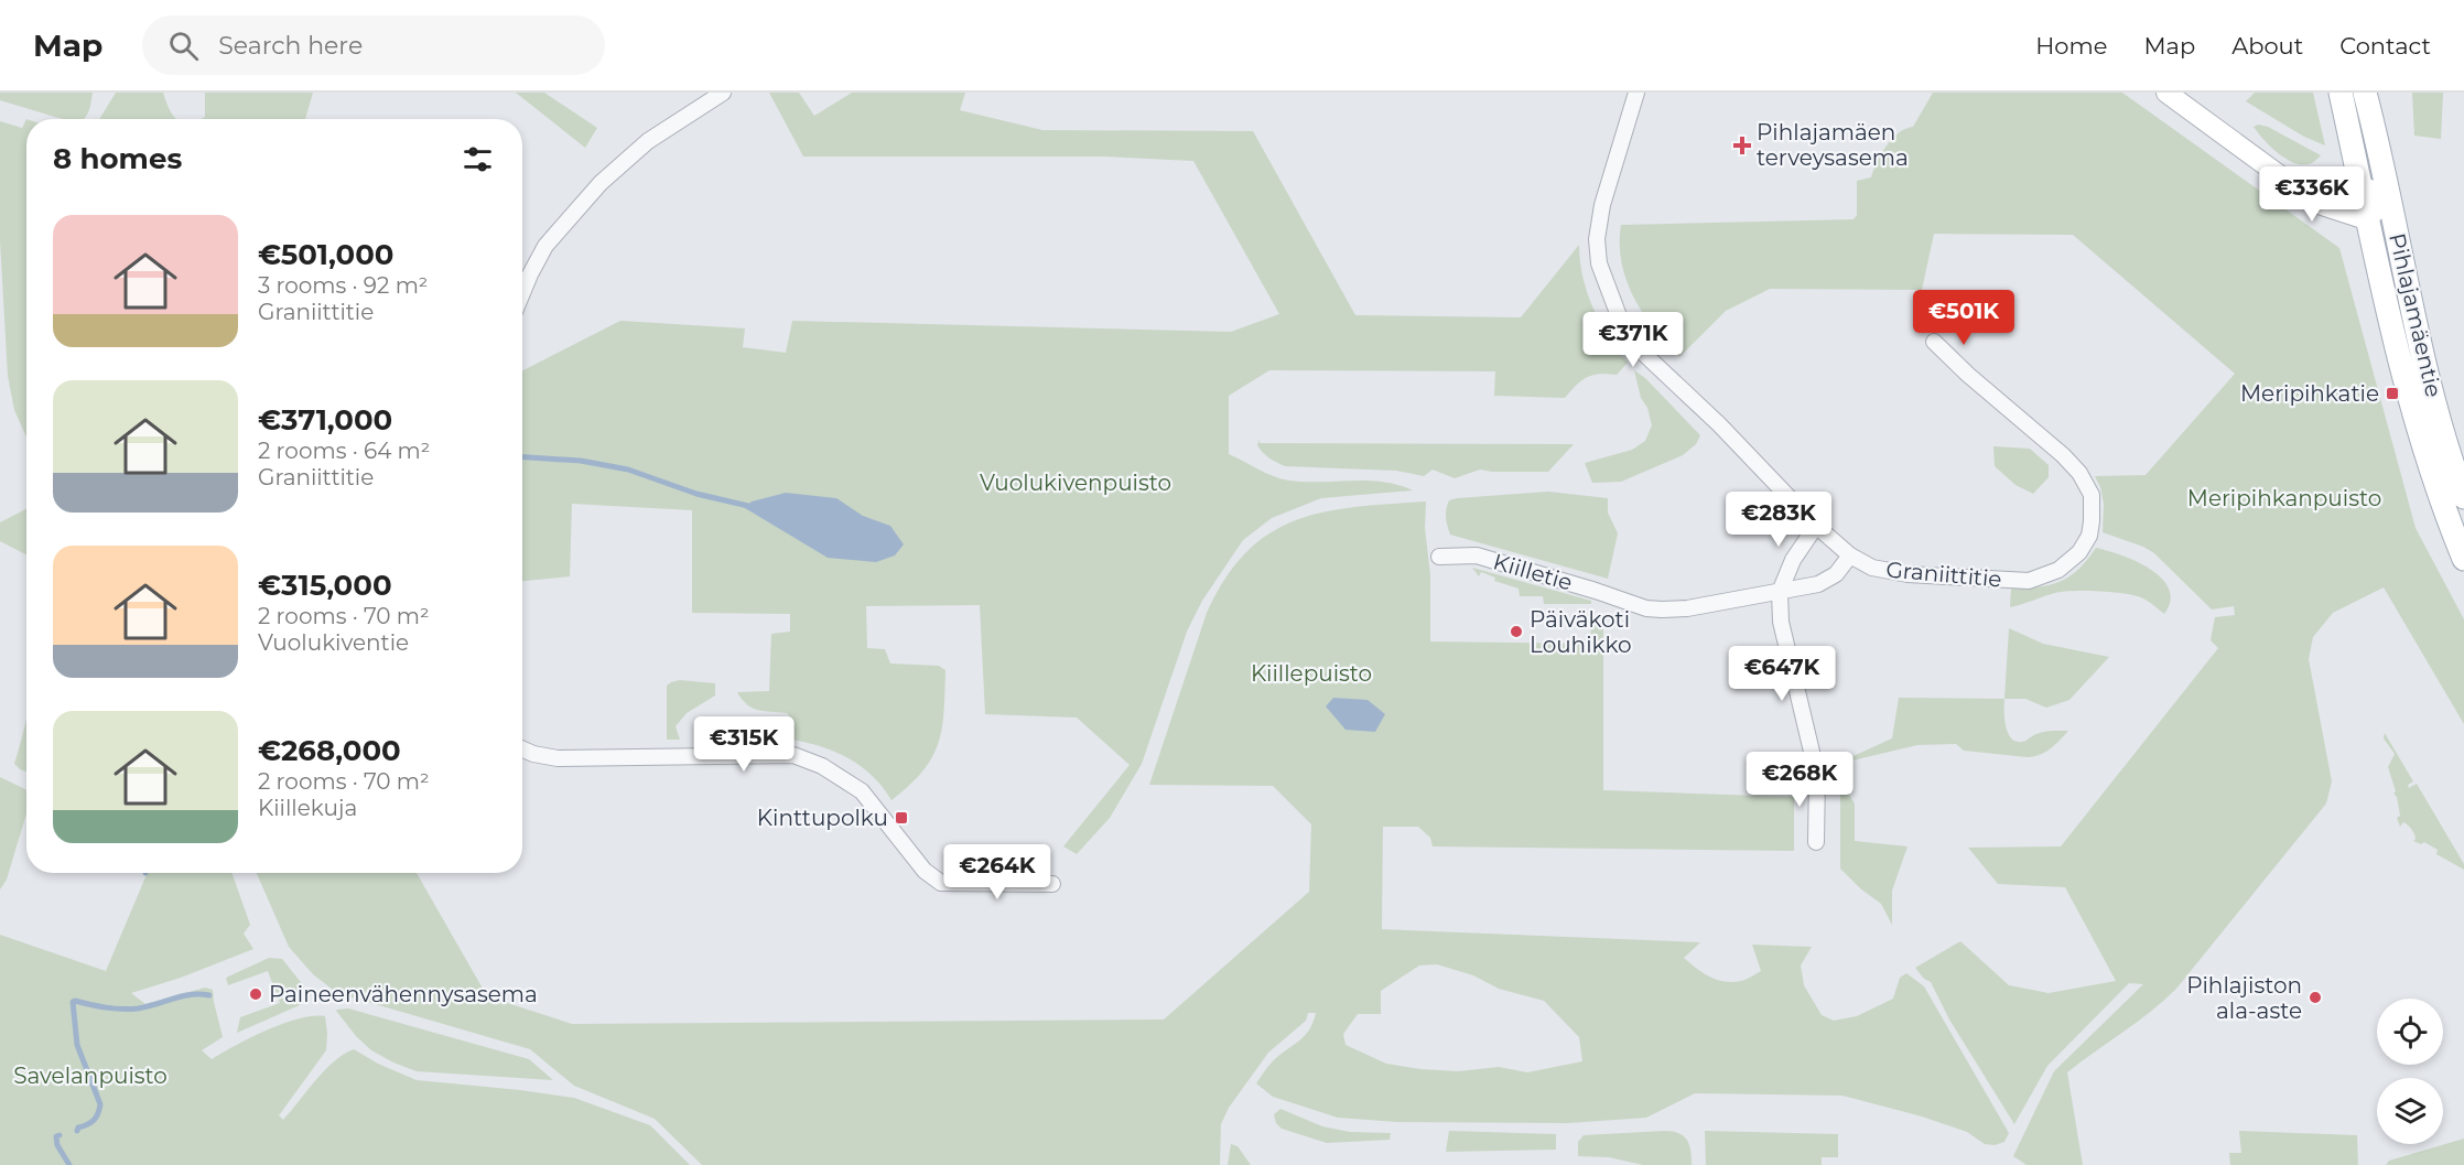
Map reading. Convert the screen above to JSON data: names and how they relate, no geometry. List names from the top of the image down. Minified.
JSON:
{"streets":{"main road":["Pihlajamäentie"],"street":["Kiilletie","Graniittitie"]},"crossings":[["Kiilletie","Graniittitie"]],"parks":["Vuolukivenpuisto","Meripihkanpuisto","Kiillepuisto","Savelanpuisto"],"places":{"health":["Pihlajamäen terveysasema"],"transit":["Meripihkatie","Kinttupolku"],"other":["Päiväkoti Louhikko","Paineenvähennysasema","Pihlajiston ala-aste"]},"page":{"header":"Map","search":"Search here","nav":["Home","Map","About","Contact"],"heading":"8 homes","price":["€336K","€501K","€371K","€283K","€647K","€315K","€268K","€264K"],"list":[{"name":"€501,000","note":"3 rooms · 92 m² · Graniittitie"},{"name":"€371,000","note":"2 rooms · 64 m² · Graniittitie"},{"name":"€315,000","note":"2 rooms · 70 m² · Vuolukiventie"},{"name":"€268,000","note":"2 rooms · 70 m² · Kiillekuja"}]}}
